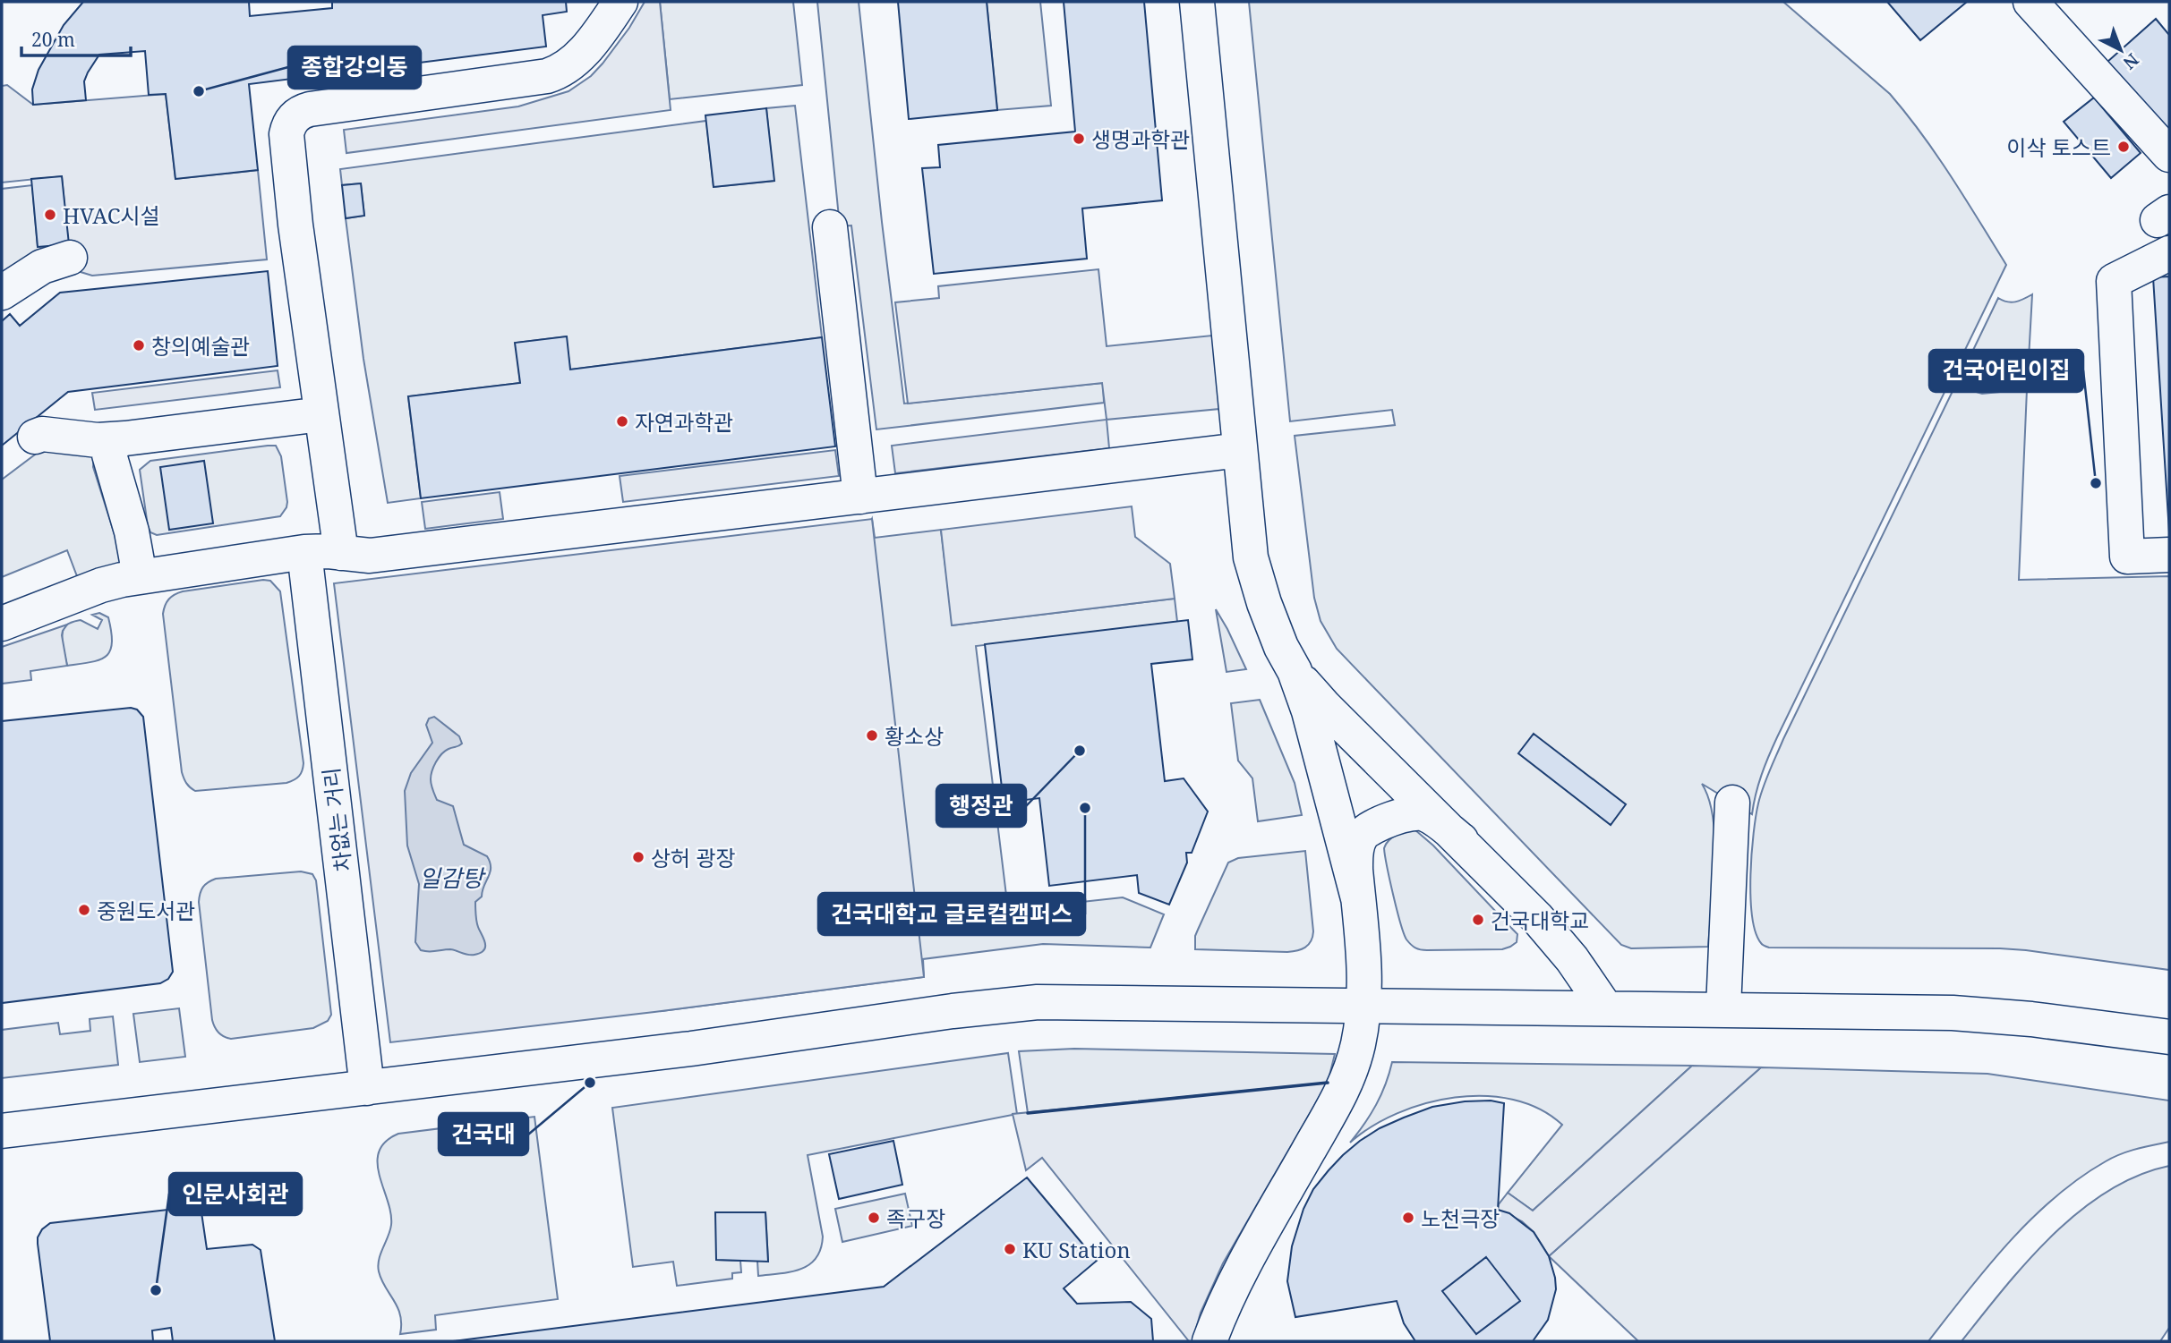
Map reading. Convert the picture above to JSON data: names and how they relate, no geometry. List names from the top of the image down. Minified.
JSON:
{"streets":{"street":["차없는 거리"]},"water":["일감탕"],"places":["종합강의동","생명과학관","이삭 토스트","HVAC시설","창의예술관","자연과학관","건국어린이집","황소상","행정관","건국대학교 글로컬캠퍼스","상허 광장","중원도서관","건국대학교","건국대","족구장","노천극장","KU Station","인문사회관"],"scale_bar":"20 m","north":"bottom right"}
